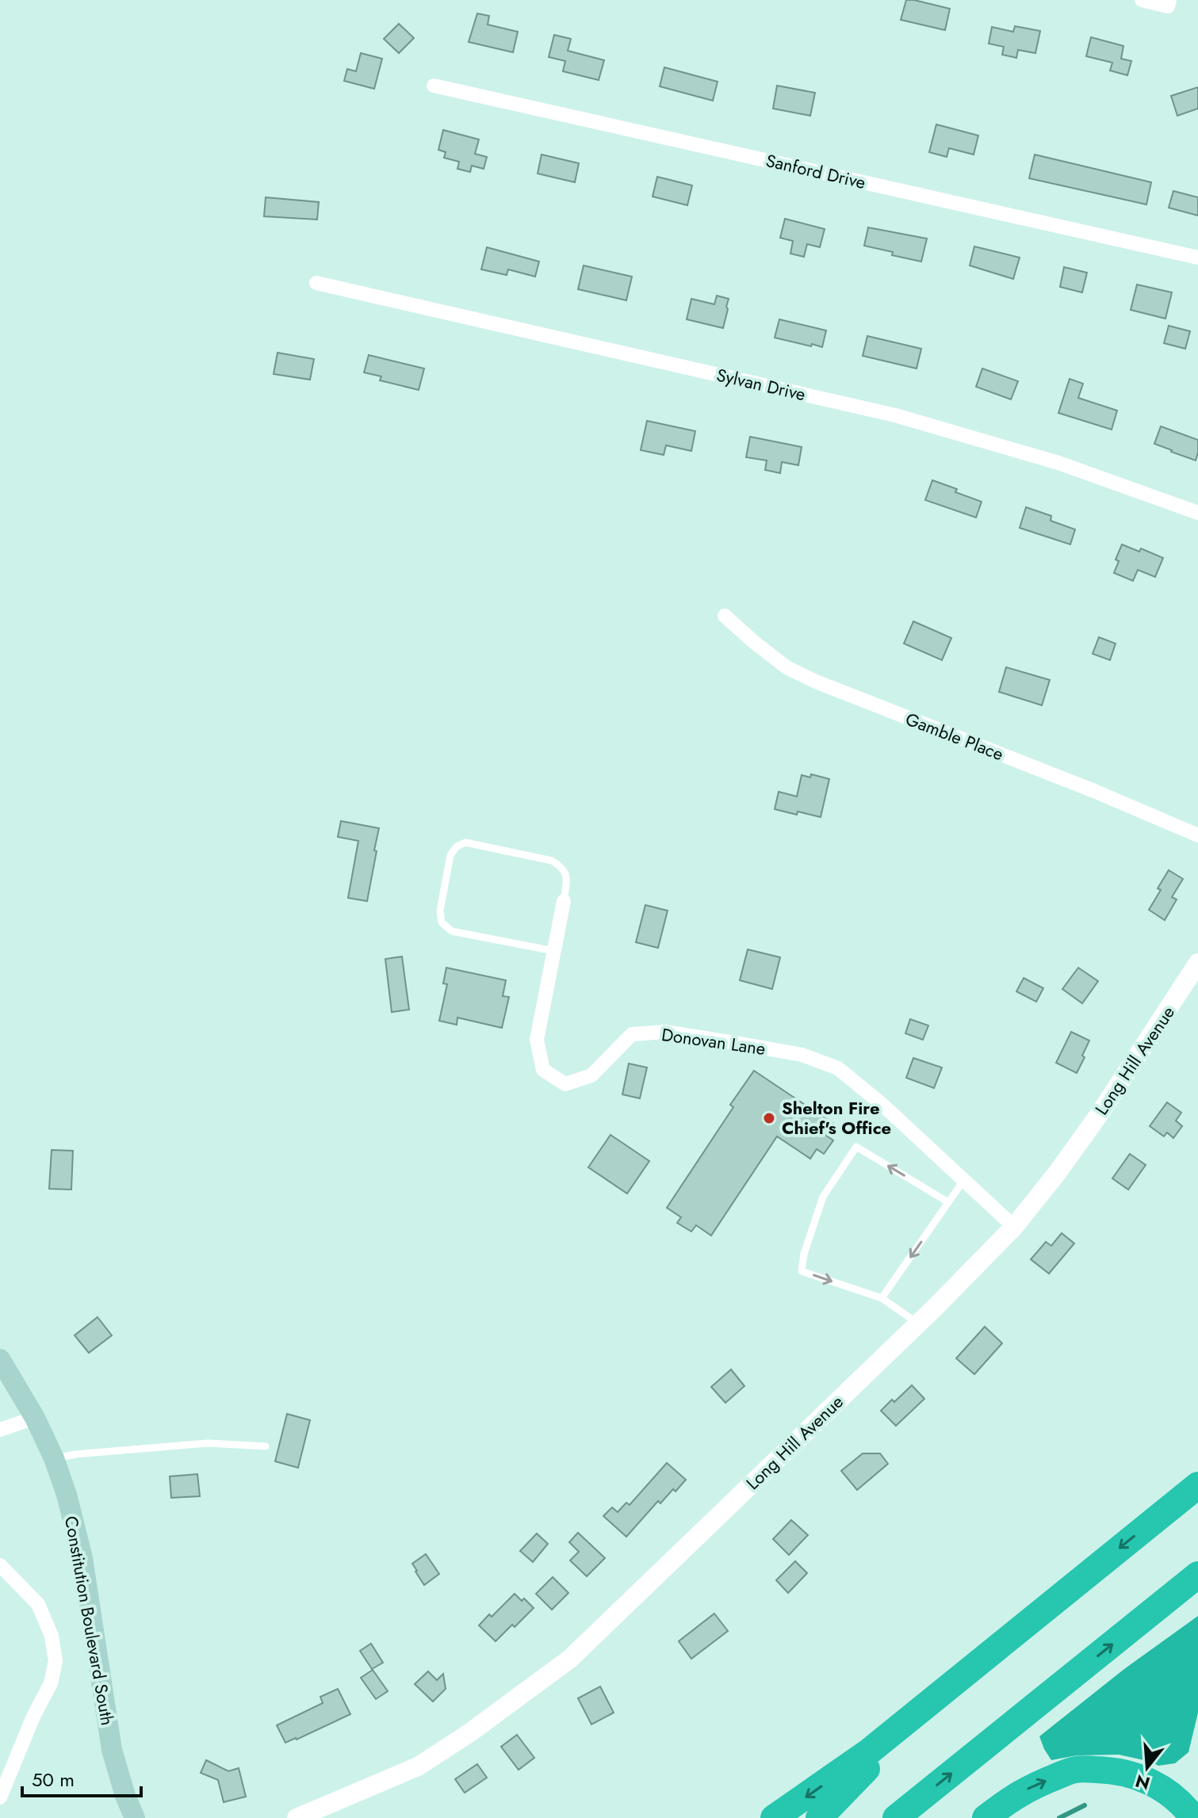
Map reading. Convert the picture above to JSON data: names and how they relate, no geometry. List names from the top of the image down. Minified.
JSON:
{"streets":{"main road":["Constitution Boulevard South"],"street":["Sanford Drive","Sylvan Drive","Gamble Place","Donovan Lane","Long Hill Avenue"]},"crossings":[["Donovan Lane","Long Hill Avenue"]],"places":["Shelton Fire Chief's Office"],"scale_bar":"50 m","north":"bottom"}
